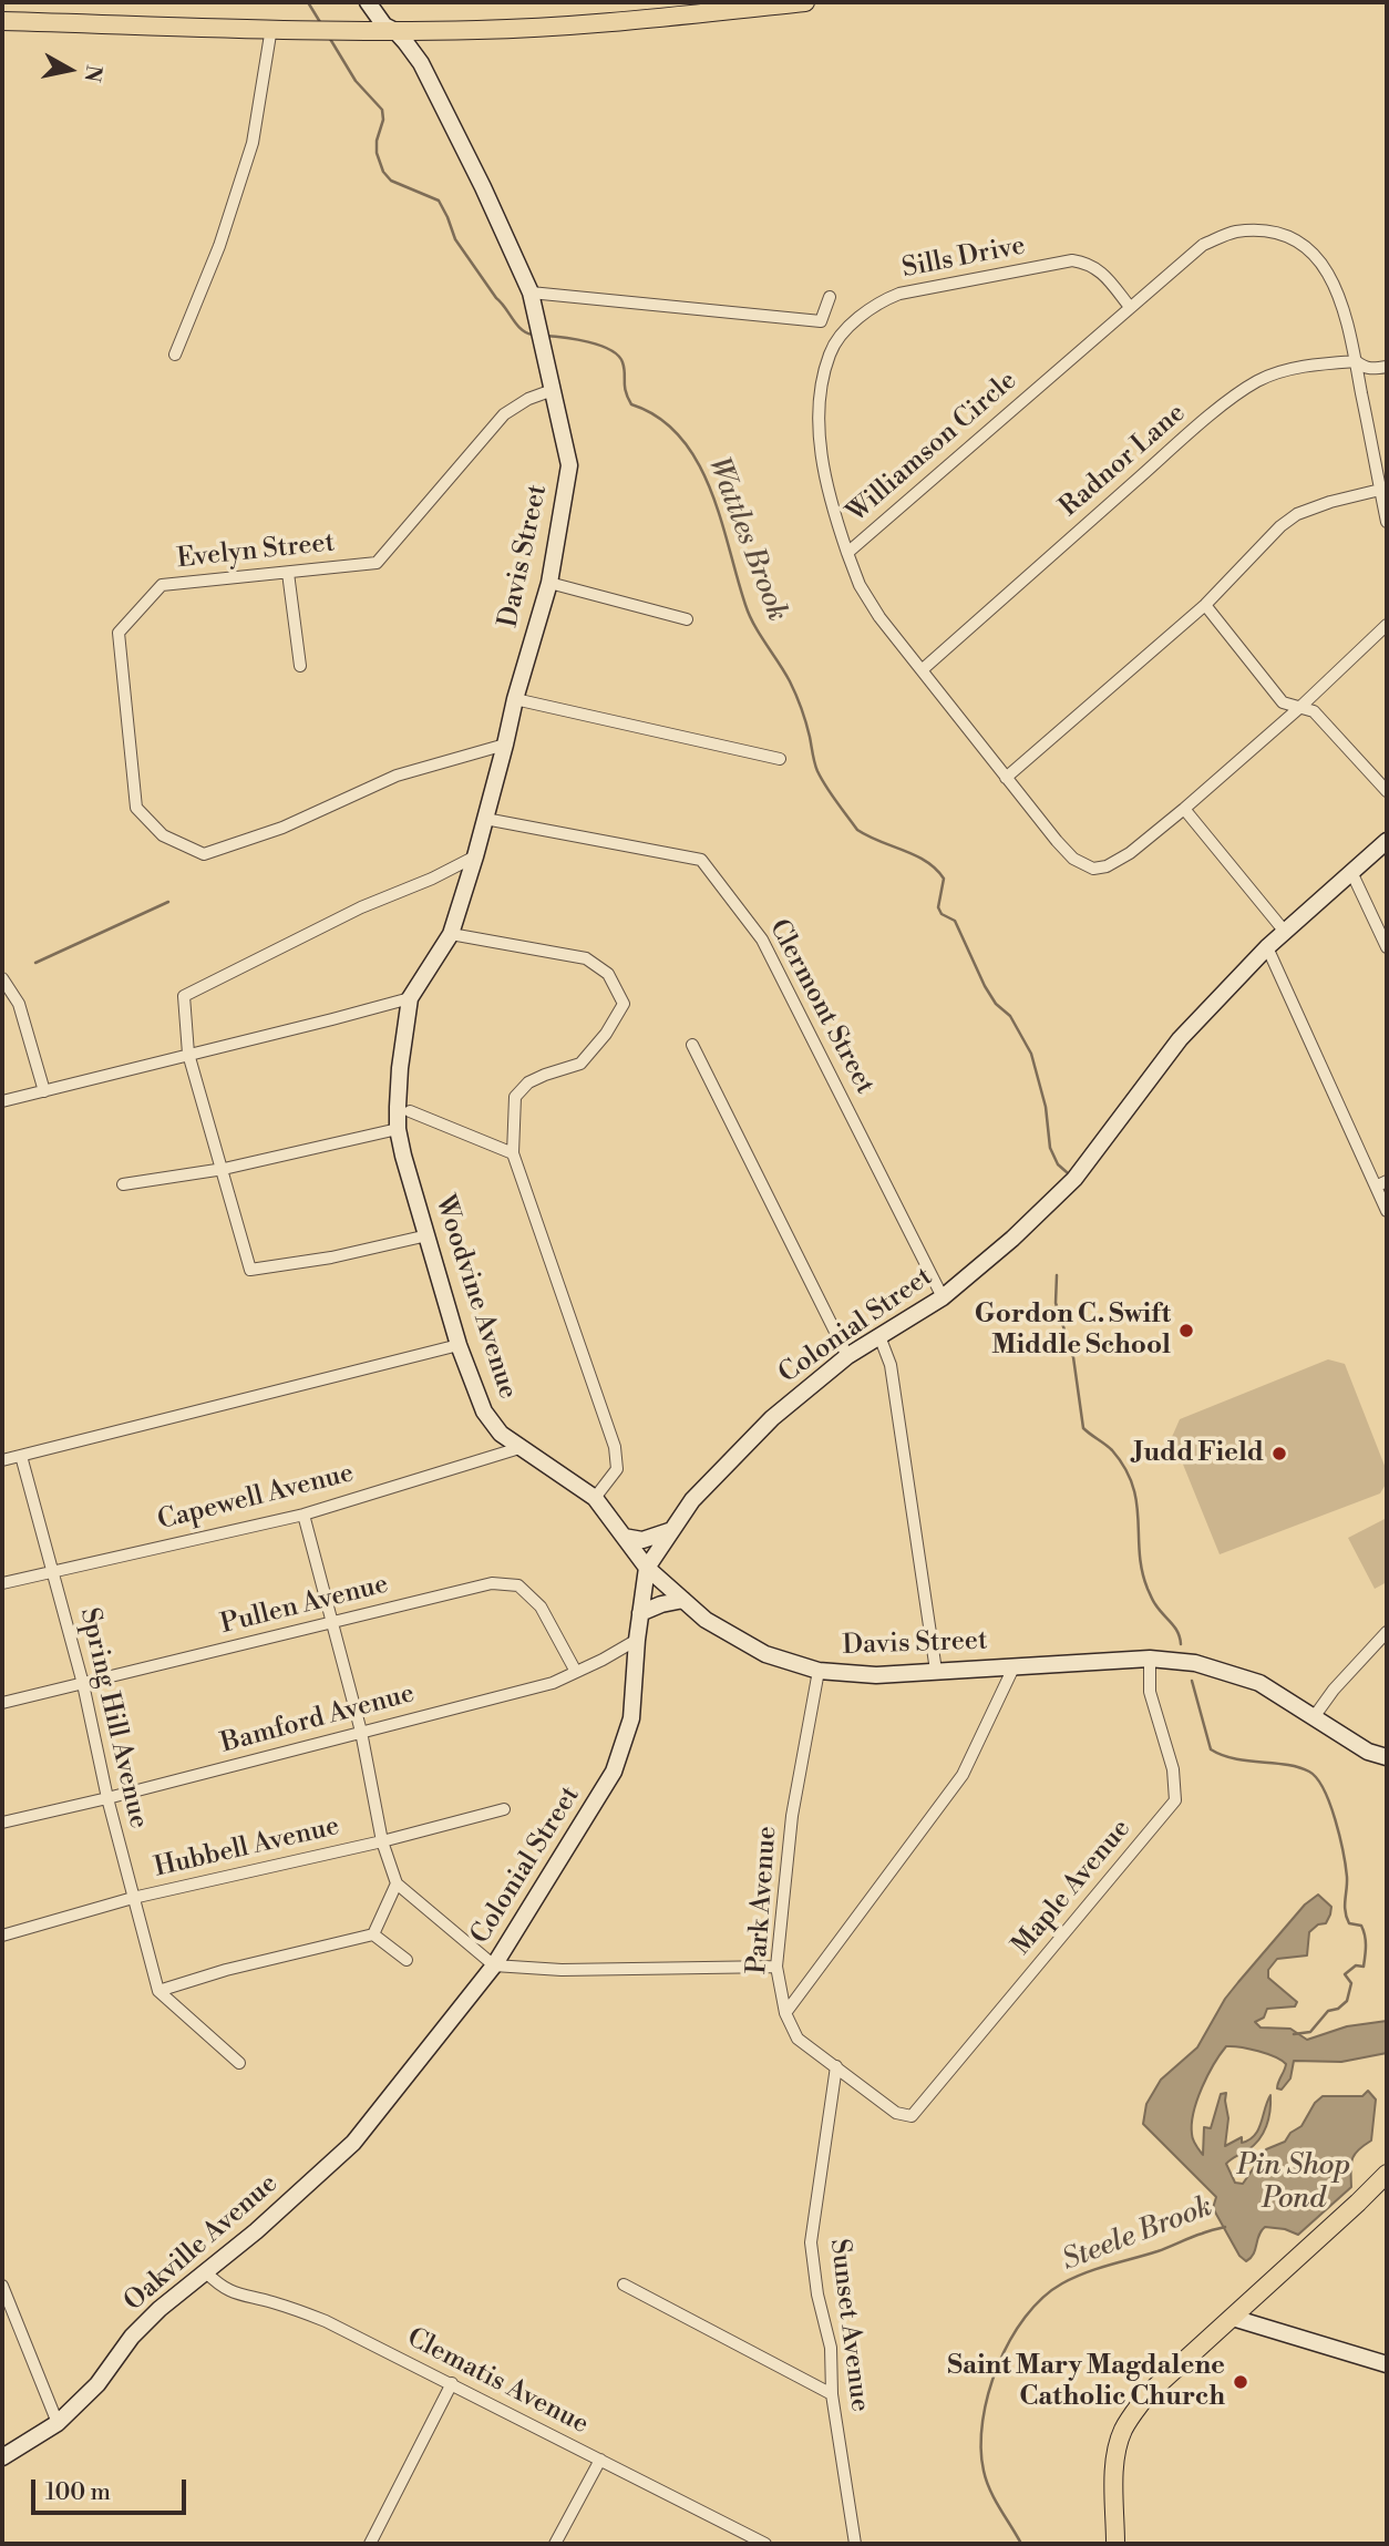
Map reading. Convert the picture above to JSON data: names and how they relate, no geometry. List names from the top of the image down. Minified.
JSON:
{"streets":{"main road":["Davis Street","Woodvine Avenue","Colonial Street","Oakville Avenue"],"street":["Sills Drive","Williamson Circle","Radnor Lane","Evelyn Street","Clermont Street","Capewell Avenue","Pullen Avenue","Spring Hill Avenue","Bamford Avenue","Hubbell Avenue","Maple Avenue","Park Avenue","Sunset Avenue","Clematis Avenue"]},"crossings":[["Sills Drive","Williamson Circle"],["Williamson Circle","Radnor Lane"],["Evelyn Street","Davis Street"],["Davis Street","Clermont Street"],["Davis Street","Woodvine Avenue"],["Davis Street","Colonial Street"],["Davis Street","Maple Avenue"],["Davis Street","Park Avenue"],["Clermont Street","Colonial Street"],["Woodvine Avenue","Capewell Avenue"],["Colonial Street","Bamford Avenue"],["Colonial Street","Oakville Avenue"],["Capewell Avenue","Spring Hill Avenue"],["Pullen Avenue","Spring Hill Avenue"],["Pullen Avenue","Bamford Avenue"],["Spring Hill Avenue","Bamford Avenue"],["Spring Hill Avenue","Hubbell Avenue"],["Maple Avenue","Park Avenue"],["Park Avenue","Sunset Avenue"],["Oakville Avenue","Clematis Avenue"]],"water":["Wattles Brook","Pin Shop Pond","Steele Brook"],"places":["Gordon C. Swift Middle School","Judd Field","Saint Mary Magdalene Catholic Church"],"scale_bar":"100 m","north":"right"}
